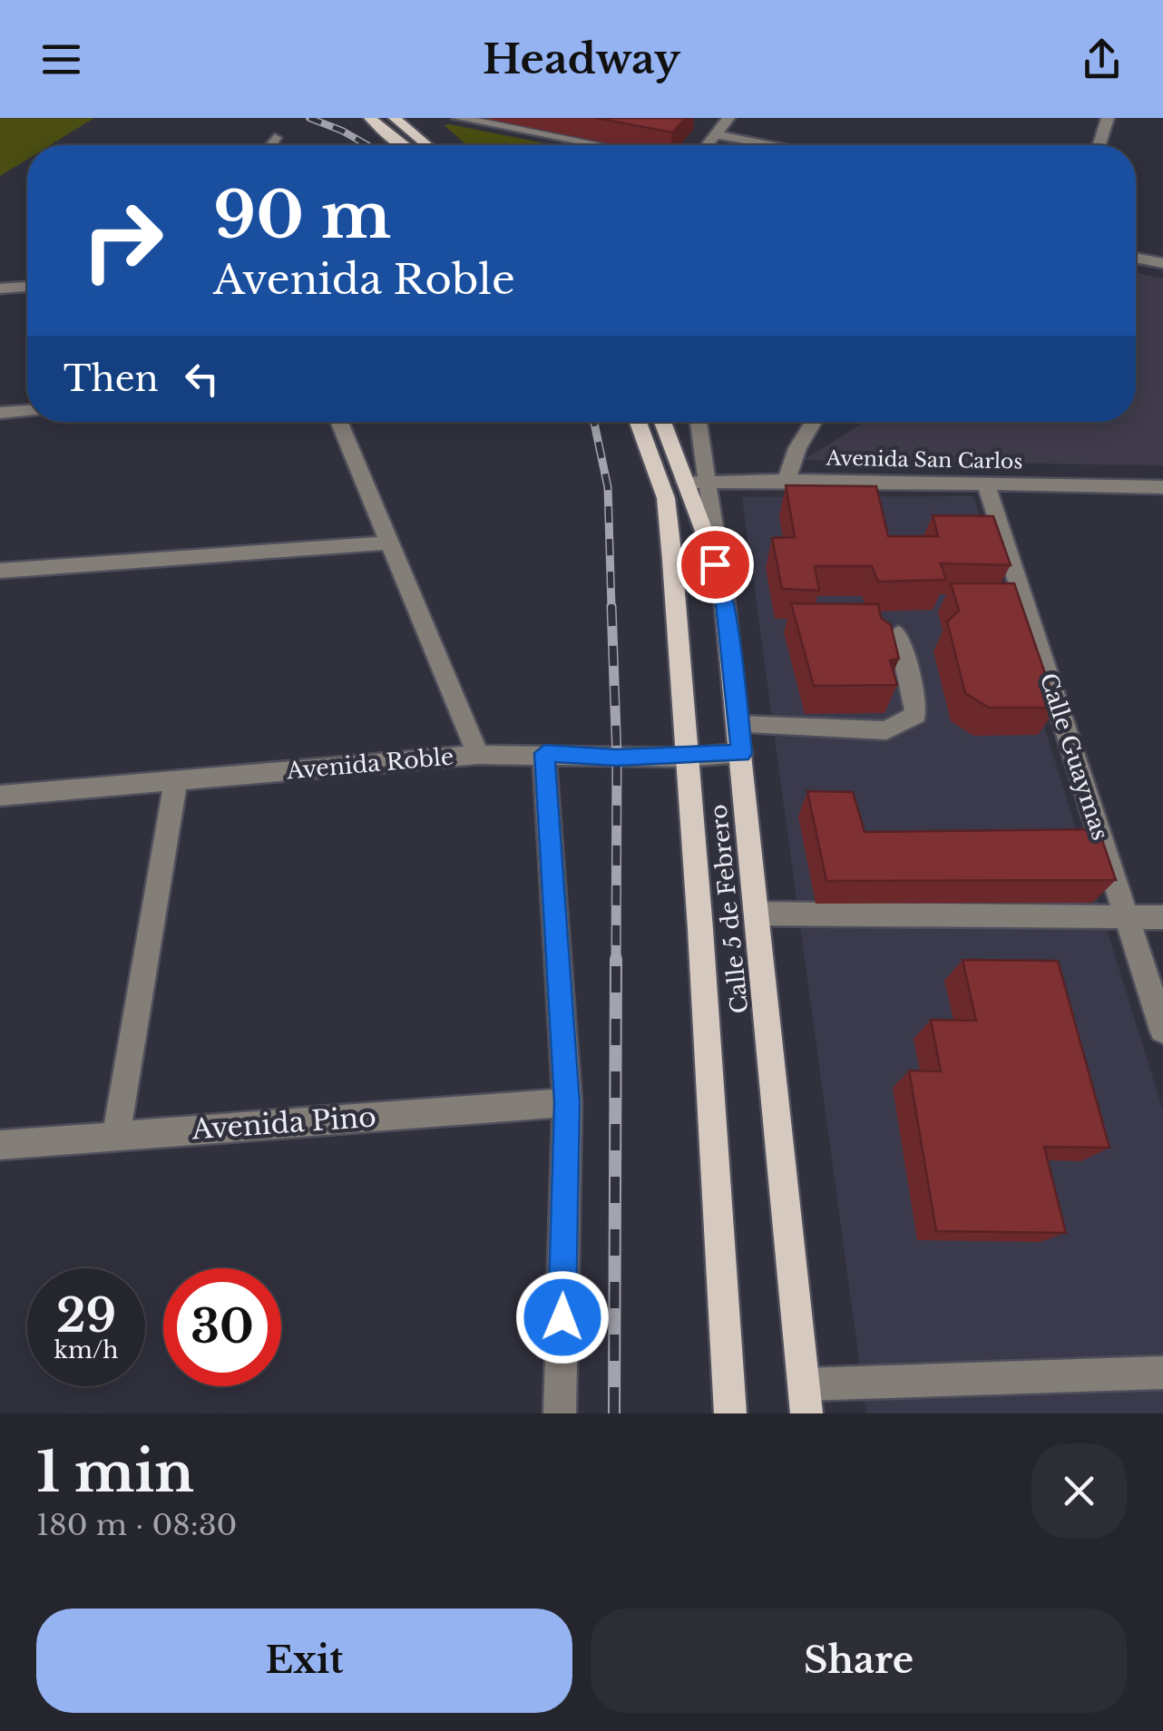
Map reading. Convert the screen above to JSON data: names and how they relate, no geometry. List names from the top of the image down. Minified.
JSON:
{"streets":{"main road":["Calle 5 de Febrero"],"street":["Avenida San Carlos","Calle Guaymas","Avenida Roble","Avenida Pino"]},"crossings":[["Avenida San Carlos","Calle Guaymas"],["Avenida San Carlos","Calle 5 de Febrero"],["Avenida Roble","Calle 5 de Febrero"]],"page":{"header":"Headway","turn":["90 m","Avenida Roble"],"then":"Then","speed":"29 km/h","limit":"30","heading":["1 min","180 m · 08:30"],"buttons":["Exit","Share"]}}
